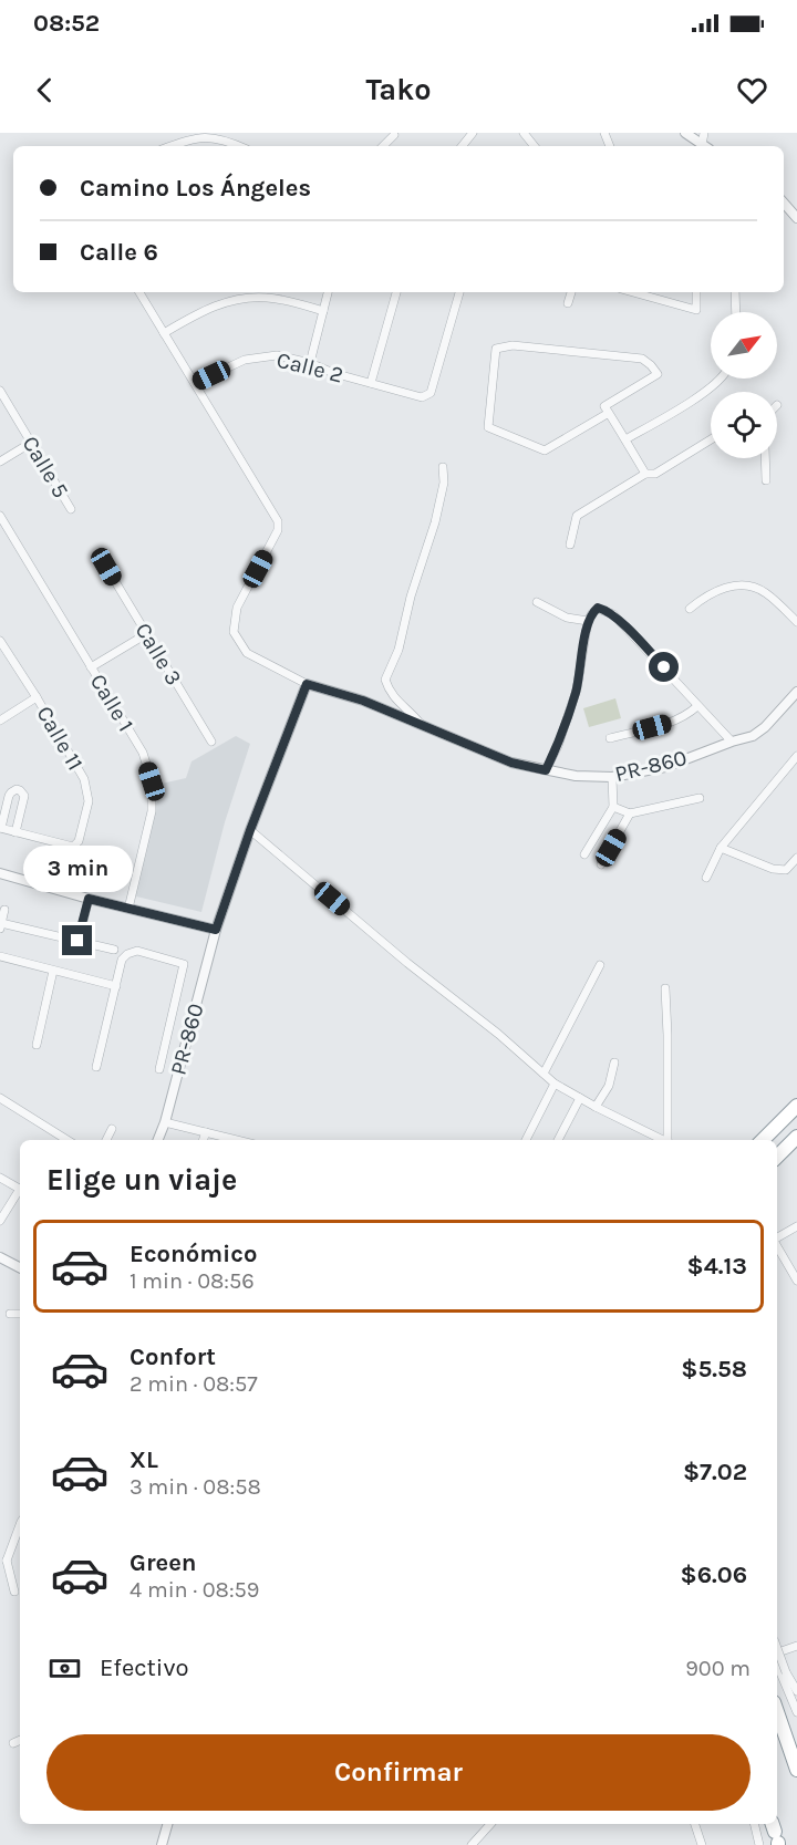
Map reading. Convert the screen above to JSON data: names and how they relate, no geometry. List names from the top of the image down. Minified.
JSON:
{"streets":{"street":["Calle 2","Calle 5","Calle 3","Calle 1","Calle 11","PR-860"]},"north":"top right","page":{"status":"08:52","header":"Tako","banner":["Camino Los Ángeles","Calle 6"],"bubble":"3 min","heading":"Elige un viaje","list":[{"name":"Económico","note":"1 min · 08:56","value":"$4.13"},{"name":"Confort","note":"2 min · 08:57","value":"$5.58"},{"name":"XL","note":"3 min · 08:58","value":"$7.02"},{"name":"Green","note":"4 min · 08:59","value":"$6.06"}],"pay":["Efectivo","900 m"],"buttons":"Confirmar"}}
